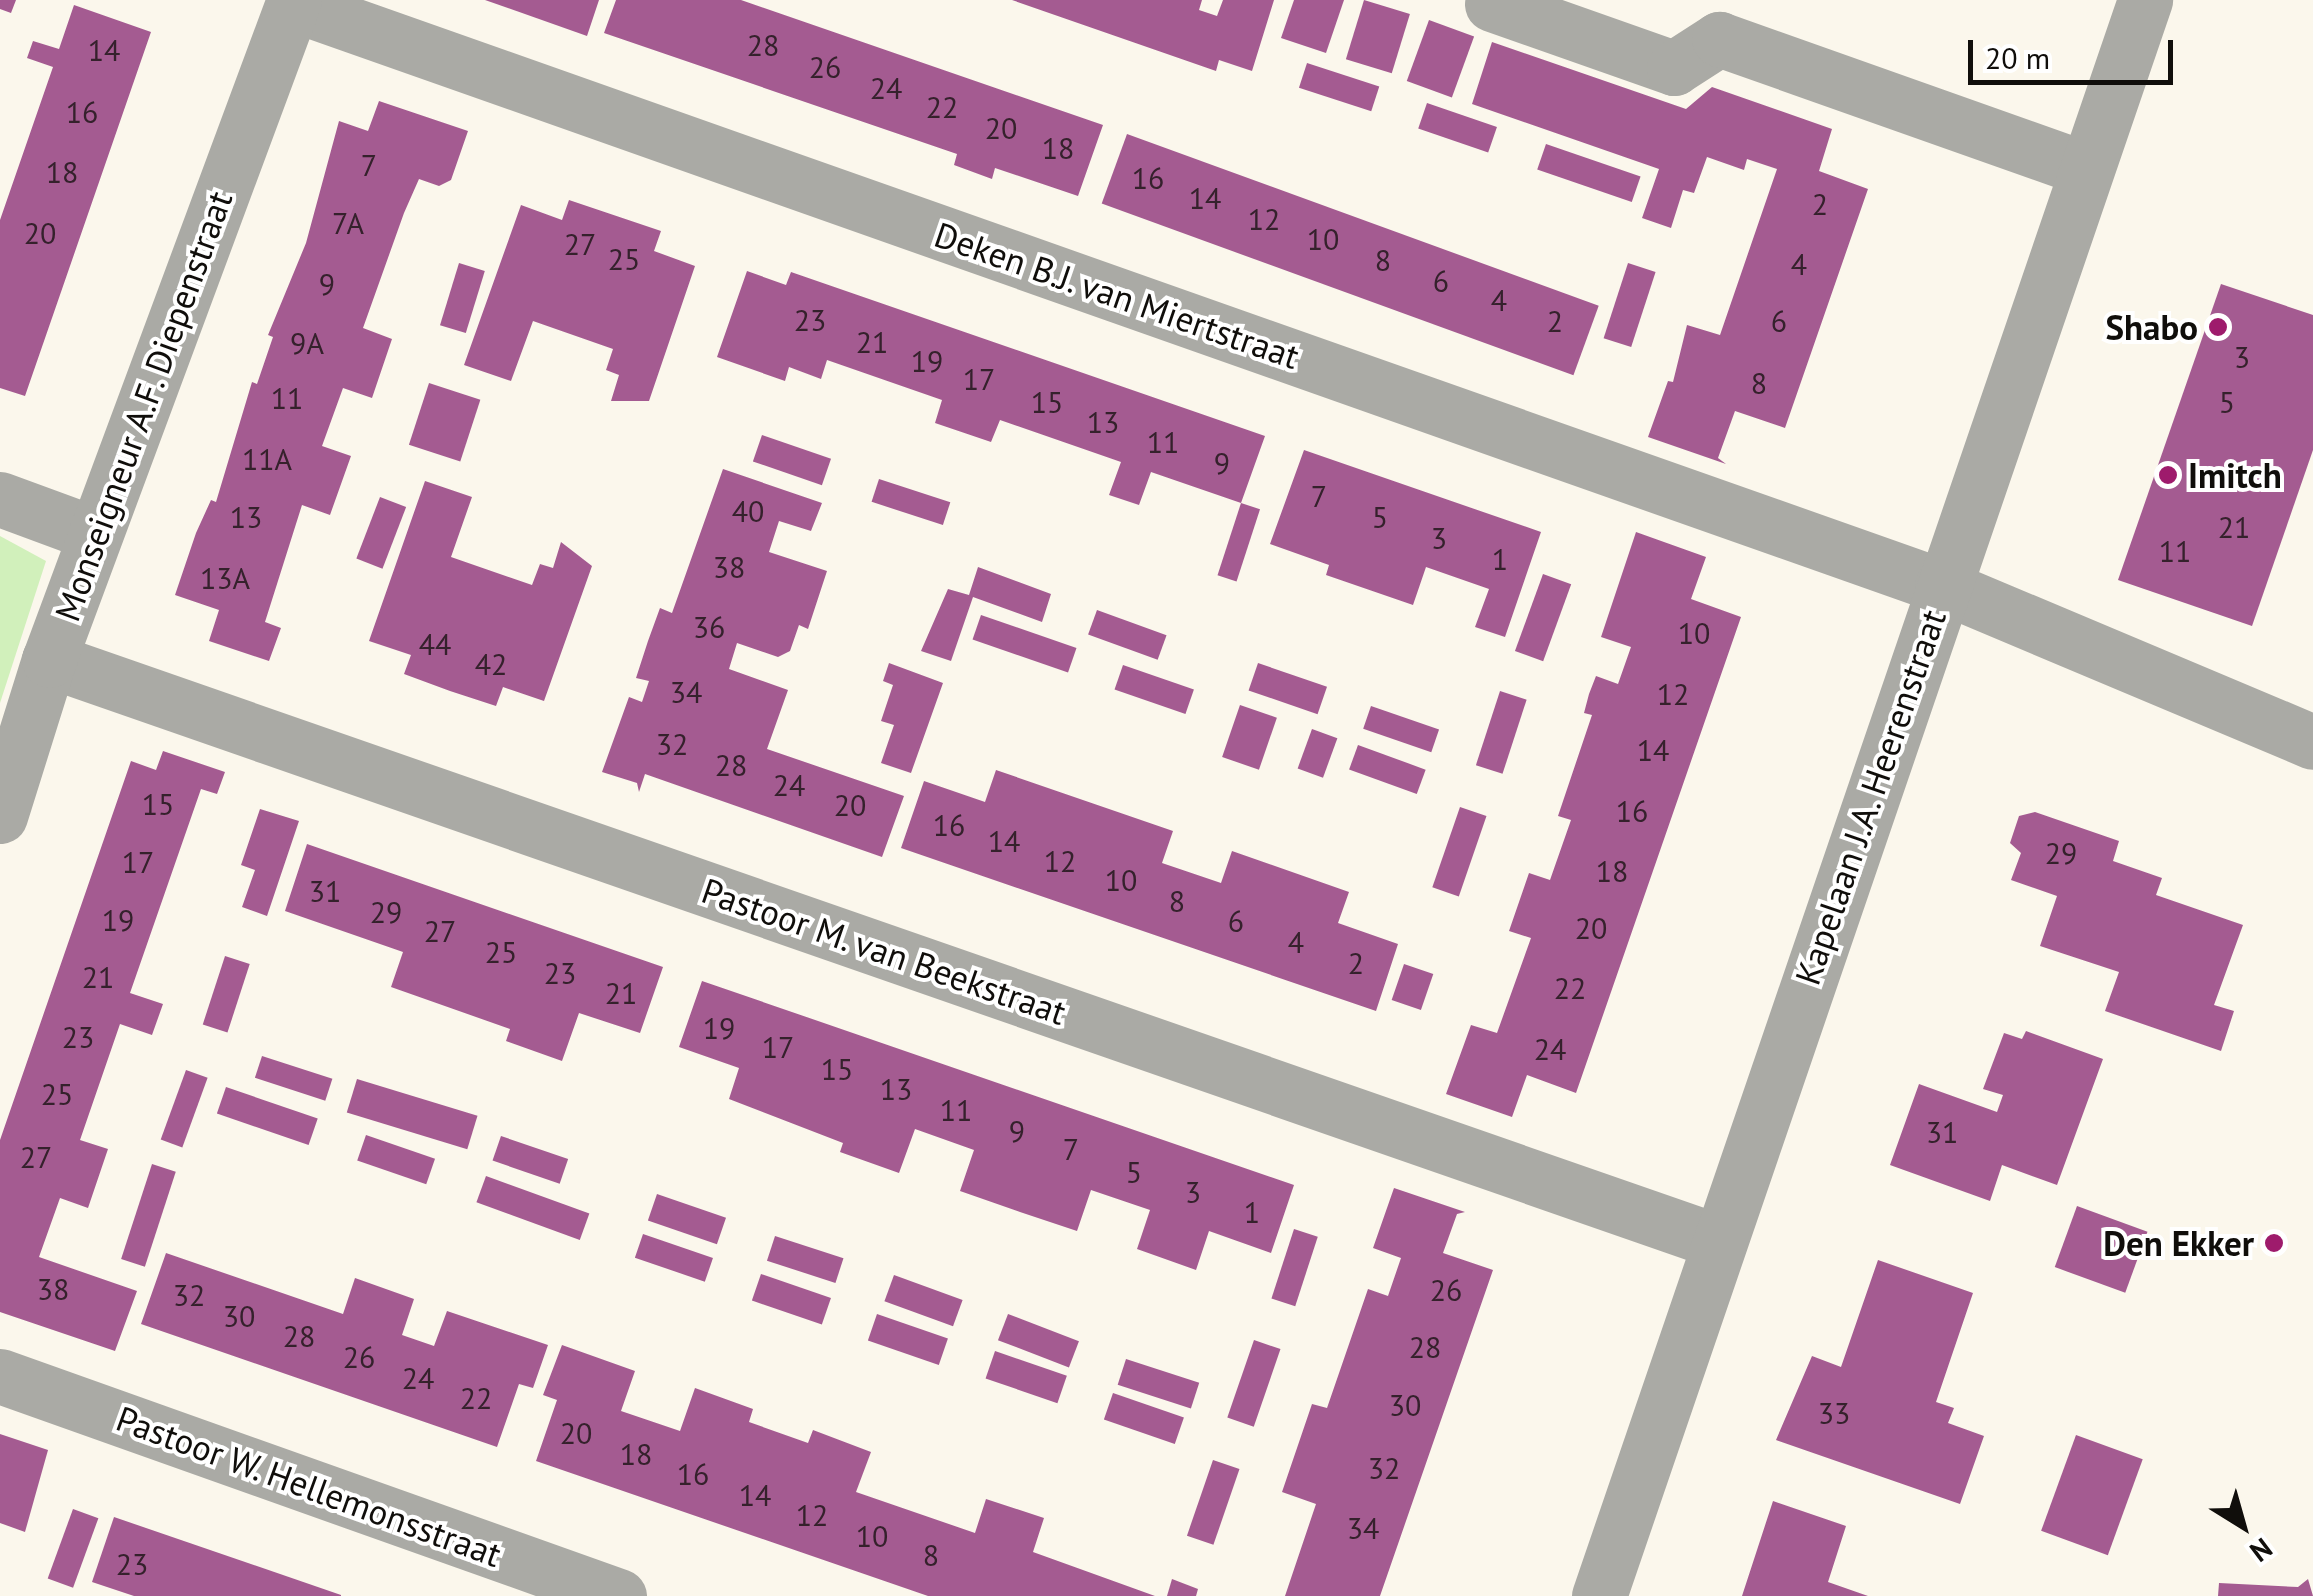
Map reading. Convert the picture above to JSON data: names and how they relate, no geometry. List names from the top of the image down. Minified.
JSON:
{"streets":{"street":["Deken B.J. van Miertstraat","Monseigneur A.F. Diepenstraat","Kapelaan J.A. Heerenstraat","Pastoor M. van Beekstraat","Pastoor W. Hellemonsstraat"]},"crossings":[["Deken B.J. van Miertstraat","Monseigneur A.F. Diepenstraat"],["Deken B.J. van Miertstraat","Kapelaan J.A. Heerenstraat"],["Monseigneur A.F. Diepenstraat","Pastoor M. van Beekstraat"],["Kapelaan J.A. Heerenstraat","Pastoor M. van Beekstraat"]],"places":["Shabo","Imitch","Den Ekker"],"house_numbers":["28","14","26","24","22","16","20","18","7","18","16","14","2","12","7A","20","10","27","25","8","4","6","9","4","23","2","6","21","9A","3","19","17","8","11","15","5","13","11","11A","9","7","40","13","5","21","3","11","1","38","13A","36","10","44","42","34","12","32","14","28","24","15","20","16","16","14","29","12","17","18","10","31","8","29","19","6","20","27","4","25","2","23","21","22","21","19","23","17","24","15","13","25","11","9","31","7","27","5","3","1","38","26","32","30","28","28","26","24","22","30","33","20","18","32","16","14","12","34","10","8","23"],"scale_bar":"20 m","north":"bottom right"}
